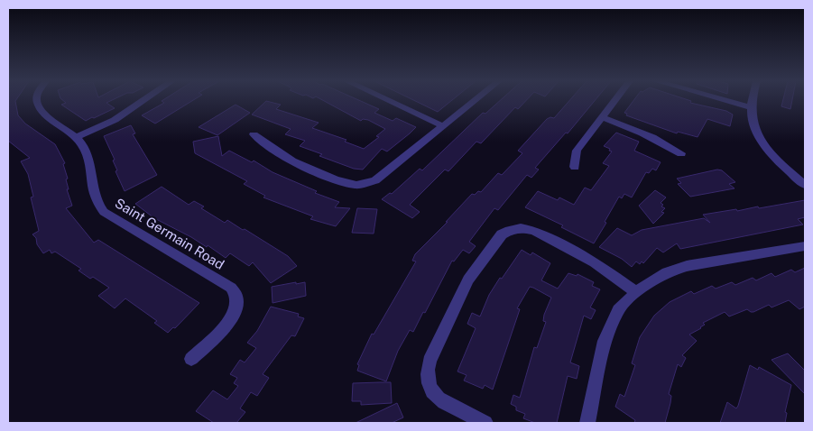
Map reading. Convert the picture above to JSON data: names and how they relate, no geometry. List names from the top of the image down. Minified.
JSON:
{"streets":{"street":["Saint Germain Road"]}}
